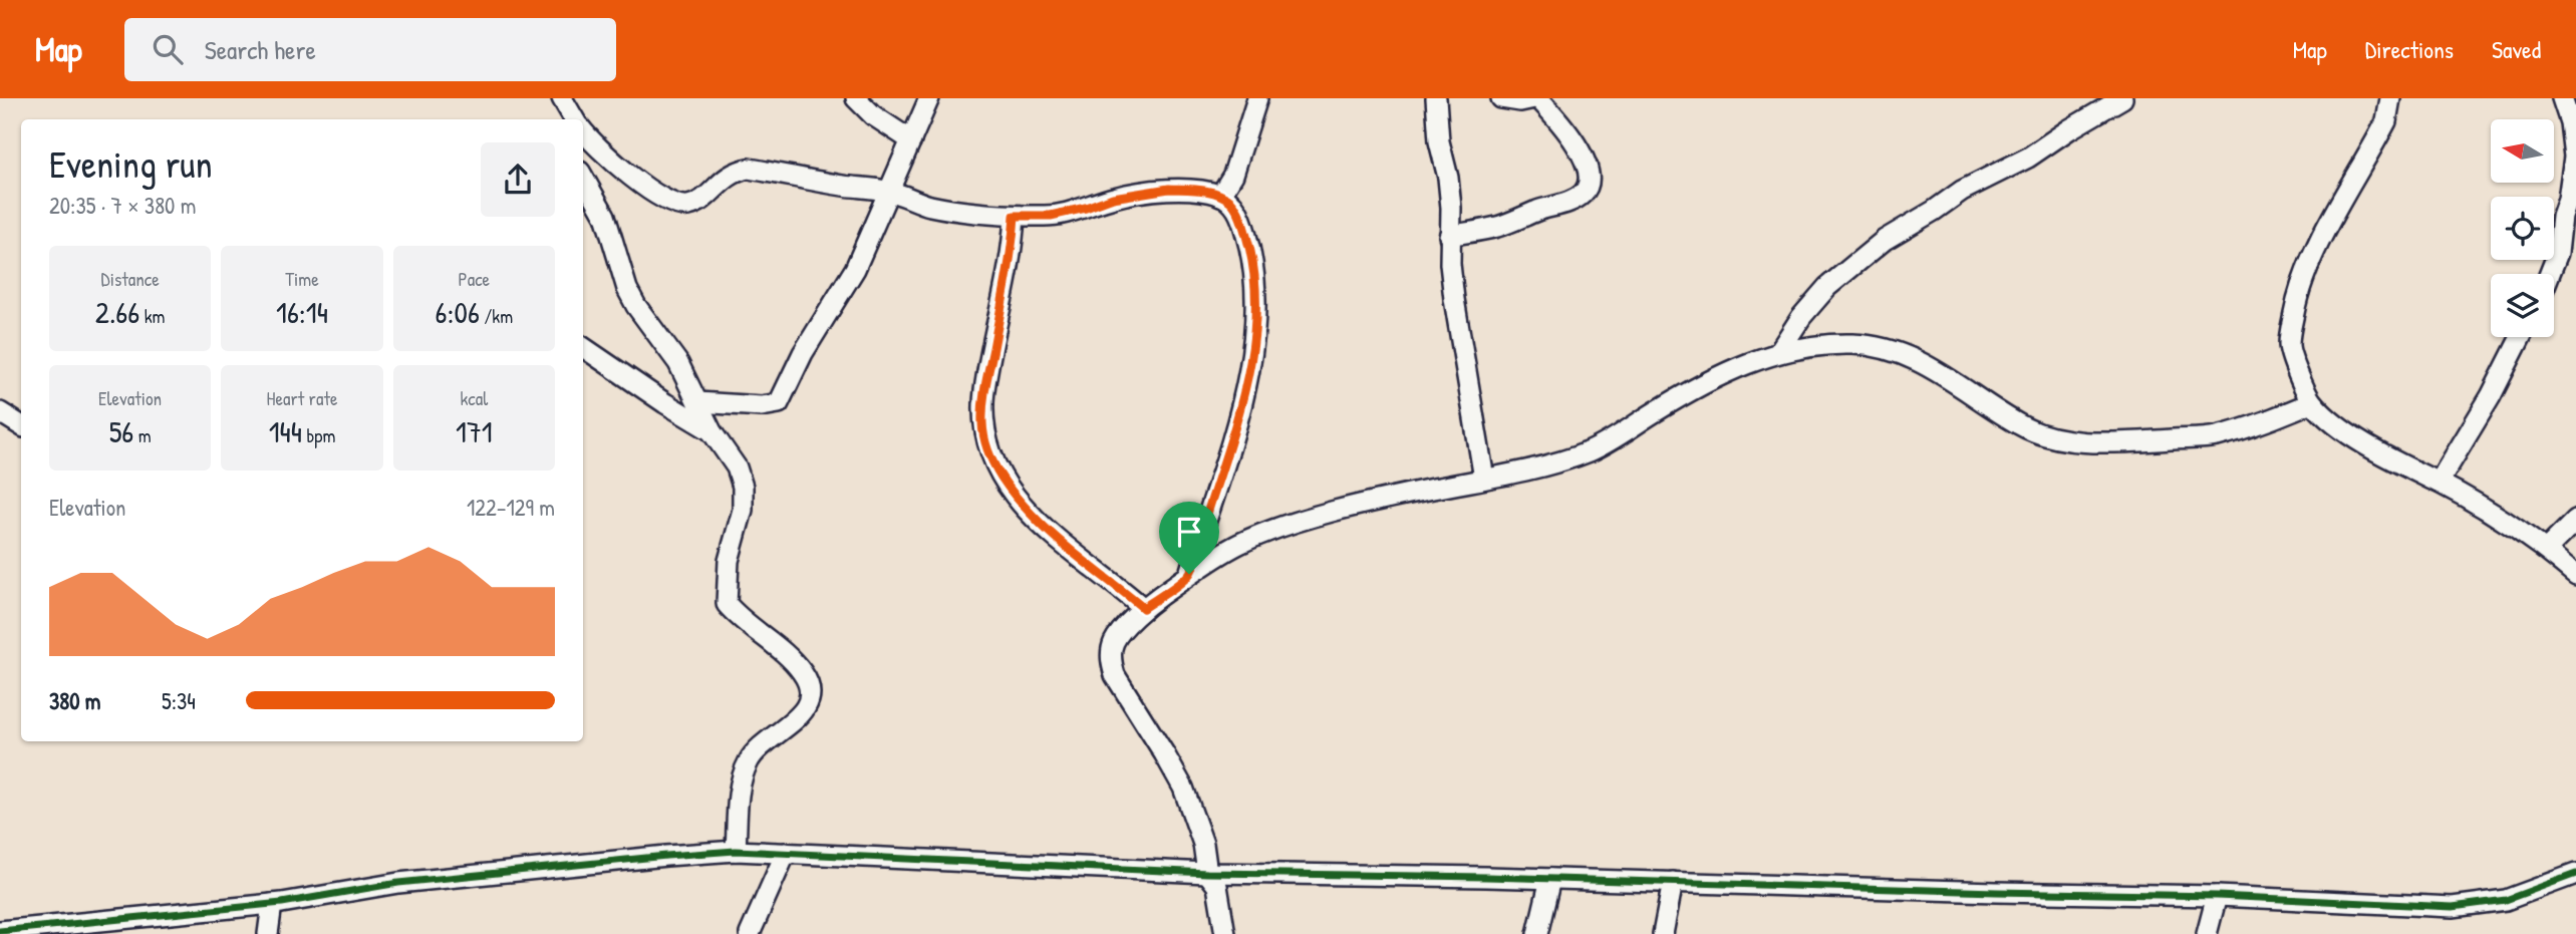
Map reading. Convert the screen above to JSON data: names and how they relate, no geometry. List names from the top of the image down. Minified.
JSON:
{"north":"left","page":{"header":"Map","search":"Search here","nav":["Map","Directions","Saved"],"heading":["Evening run","20:35 · 7 × 380 m"],"stats":[["Distance","2.66 km"],["Time","16:14"],["Pace","6:06 /km"],["Elevation","56 m"],["Heart rate","144 bpm"],["kcal","171"]],"chart":["Elevation","122–129 m"],"list":[{"name":"380 m","note":"5:34"}]}}
